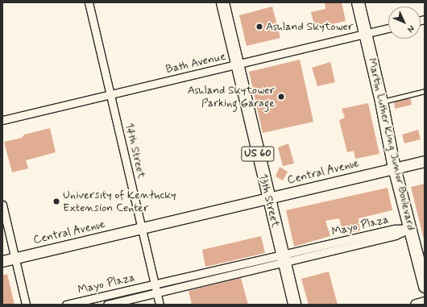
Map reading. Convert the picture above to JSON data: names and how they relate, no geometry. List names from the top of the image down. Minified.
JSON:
{"streets":{"main road":["Martin Luther King Junior Boulevard","US 60","13th Street"],"street":["Bath Avenue","14th Street","Central Avenue","Mayo Plaza"]},"crossings":[["Bath Avenue","Martin Luther King Junior Boulevard"],["Bath Avenue","14th Street"],["Bath Avenue","13th Street"],["Martin Luther King Junior Boulevard","Central Avenue"],["Martin Luther King Junior Boulevard","Mayo Plaza"],["14th Street","Central Avenue"],["14th Street","Mayo Plaza"],["Central Avenue","13th Street"],["13th Street","Mayo Plaza"]],"places":["Ashland Skytower","Ashland Skytower Parking Garage","University of Kentucky Extension Center"],"north":"bottom right"}
